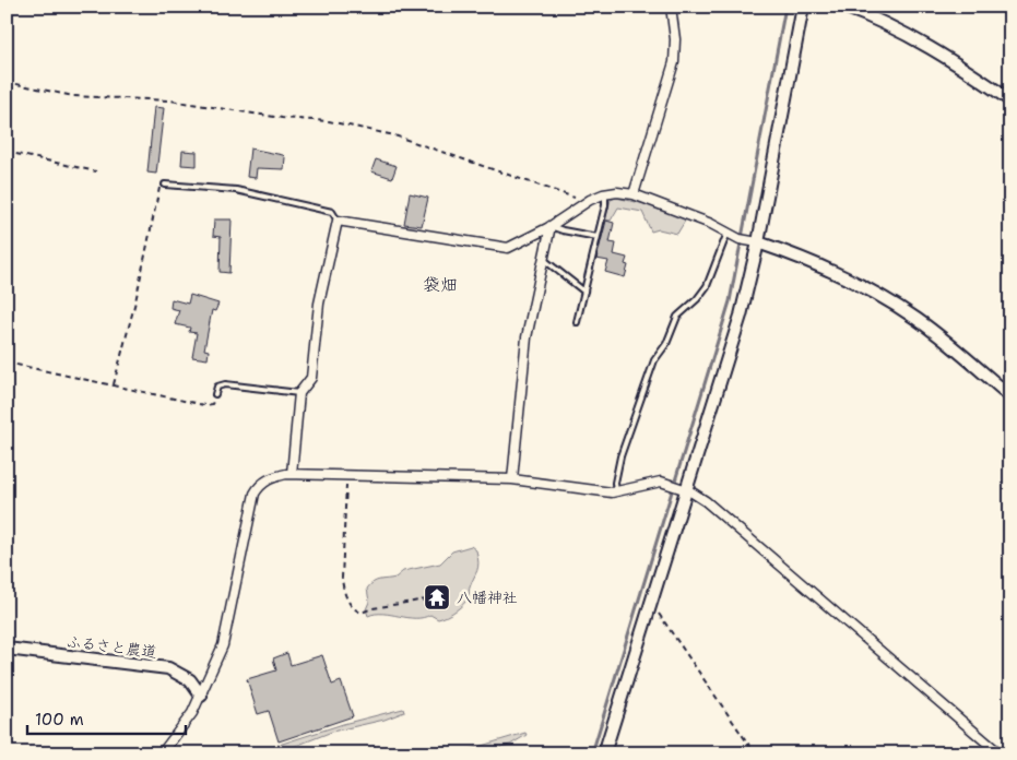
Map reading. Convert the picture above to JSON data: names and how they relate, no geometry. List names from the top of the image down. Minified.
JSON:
{"streets":{"street":["ふるさと農道"]},"districts":["袋畑"],"places":{"temple":["八幡神社"]},"scale_bar":"100 m"}
